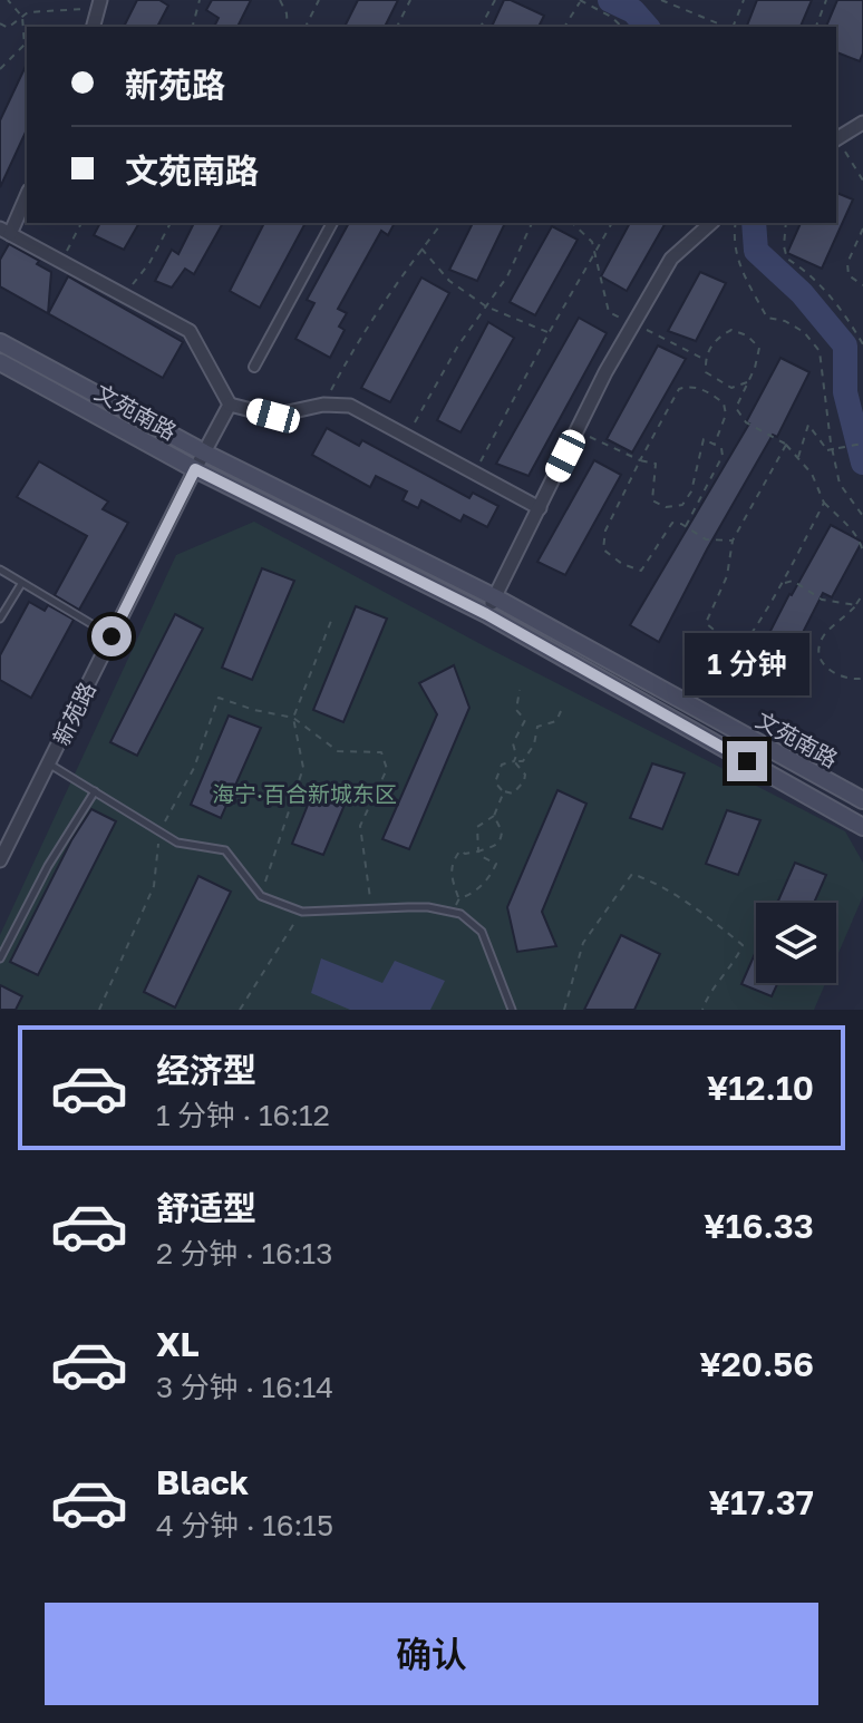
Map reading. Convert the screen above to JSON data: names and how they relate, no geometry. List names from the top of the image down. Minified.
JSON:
{"streets":{"main road":["文苑南路"],"street":["新苑路"]},"crossings":[["文苑南路","新苑路"]],"parks":["海宁·百合新城东区"],"page":{"banner":["新苑路","文苑南路"],"bubble":"1 分钟","list":[{"name":"经济型","note":"1 分钟 · 16:12","value":"¥12.10"},{"name":"舒适型","note":"2 分钟 · 16:13","value":"¥16.33"},{"name":"XL","note":"3 分钟 · 16:14","value":"¥20.56"},{"name":"Black","note":"4 分钟 · 16:15","value":"¥17.37"}],"buttons":"确认"}}
